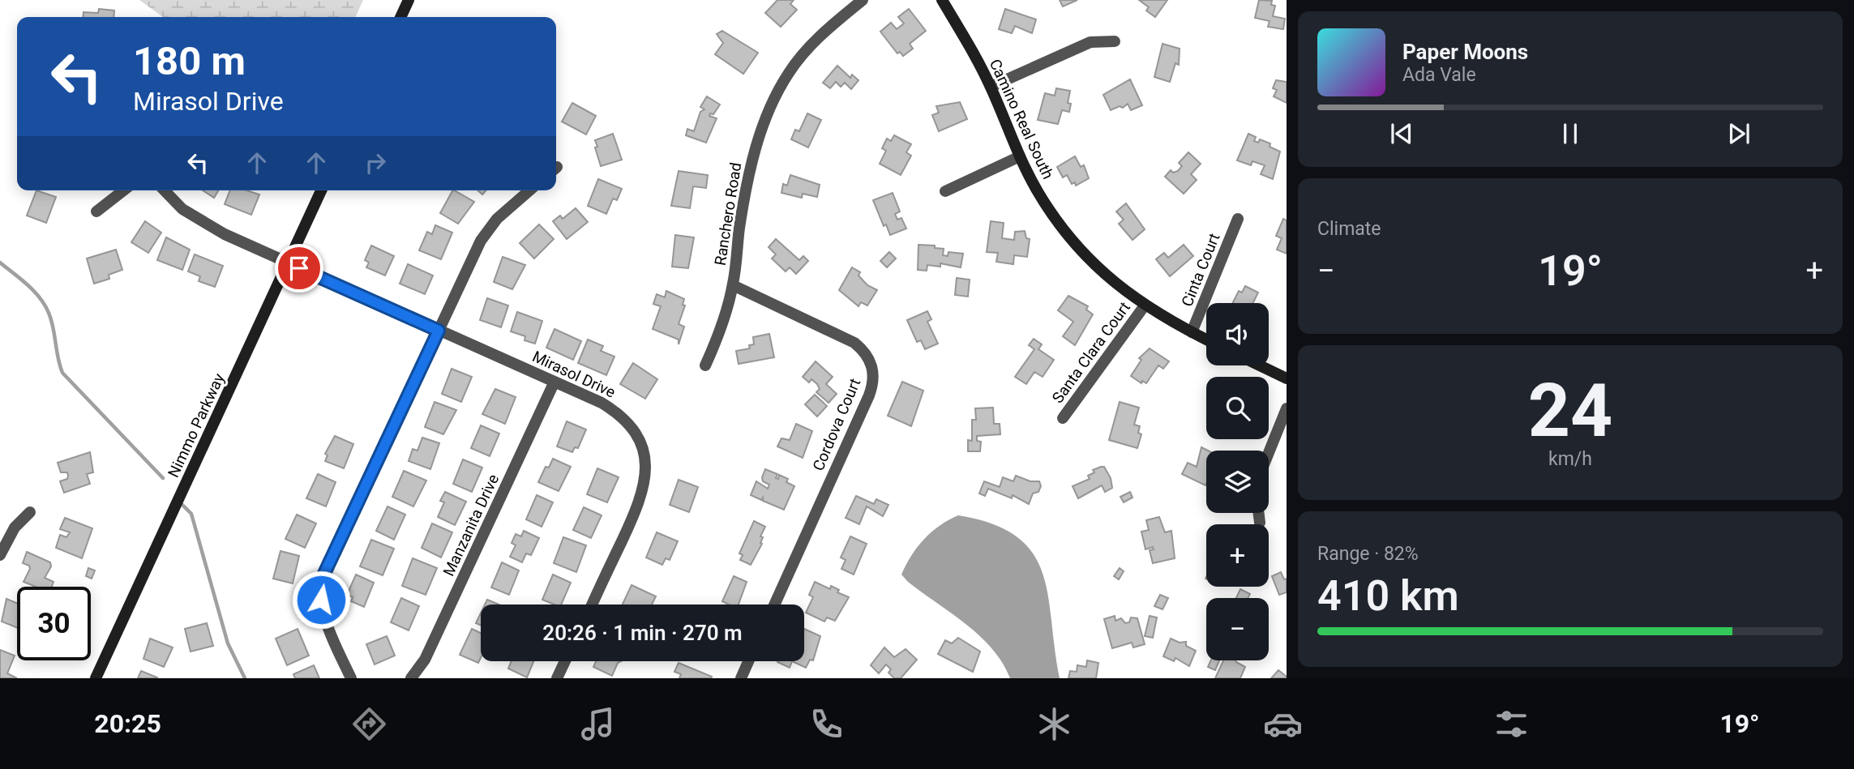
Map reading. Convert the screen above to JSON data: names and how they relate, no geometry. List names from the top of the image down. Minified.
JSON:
{"streets":{"street":["Camino Real South","Ranchero Road","Cinta Court","Santa Clara Court","Mirasol Drive","Cordova Court","Nimmo Parkway","Manzanita Drive"]},"crossings":[["Camino Real South","Cinta Court"],["Camino Real South","Santa Clara Court"],["Ranchero Road","Cordova Court"],["Mirasol Drive","Nimmo Parkway"],["Mirasol Drive","Manzanita Drive"]],"page":{"turn":["180 m","Mirasol Drive"],"song":["Paper Moons","Ada Vale"],"tile":["Climate",["24","km/h"],["Range · 82%","410 km"]],"heat":["−","19°","+"],"map_buttons":["+","−"],"limit":"30","trip":"20:26 · 1 min · 270 m","tabs":["20:25","19°"]}}
